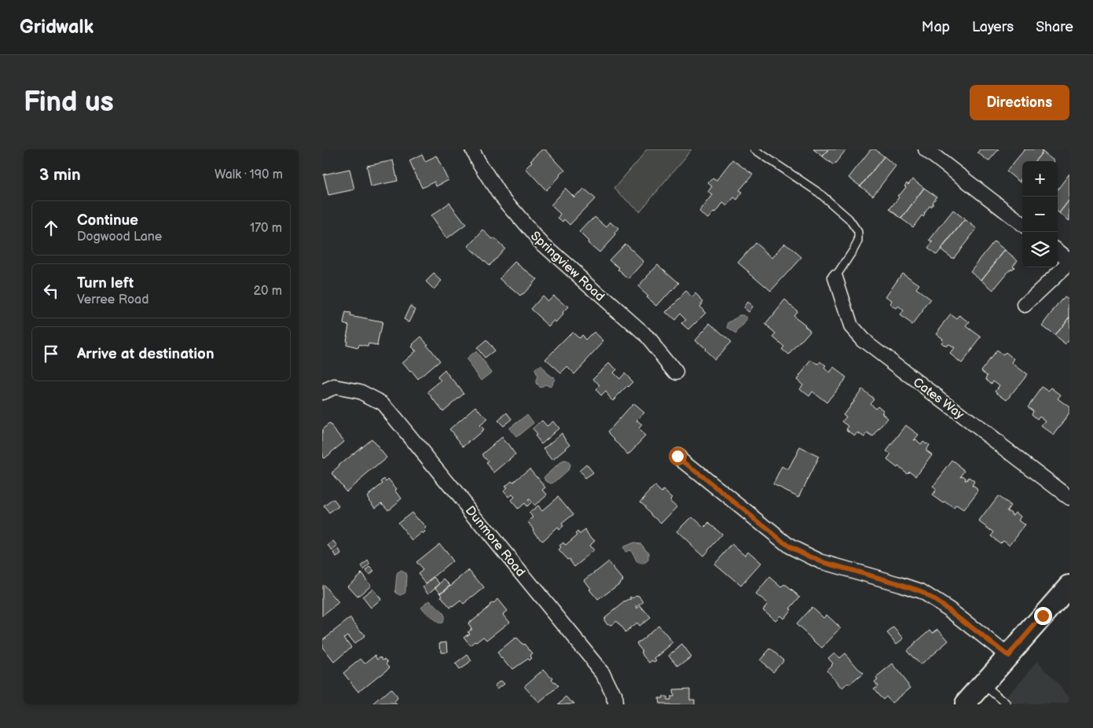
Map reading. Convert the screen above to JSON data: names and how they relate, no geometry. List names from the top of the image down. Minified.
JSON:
{"streets":{"street":["Springview Road","Cates Way","Dunmore Road"]},"page":{"header":"Gridwalk","nav":["Map","Layers","Share"],"buttons":"Directions","title":"Find us","heading":["3 min","Walk · 190 m"],"map_buttons":["+","−"],"list":[["Continue","Dogwood Lane","170 m"],["Turn left","Verree Road","20 m"],"Arrive at destination"]}}
